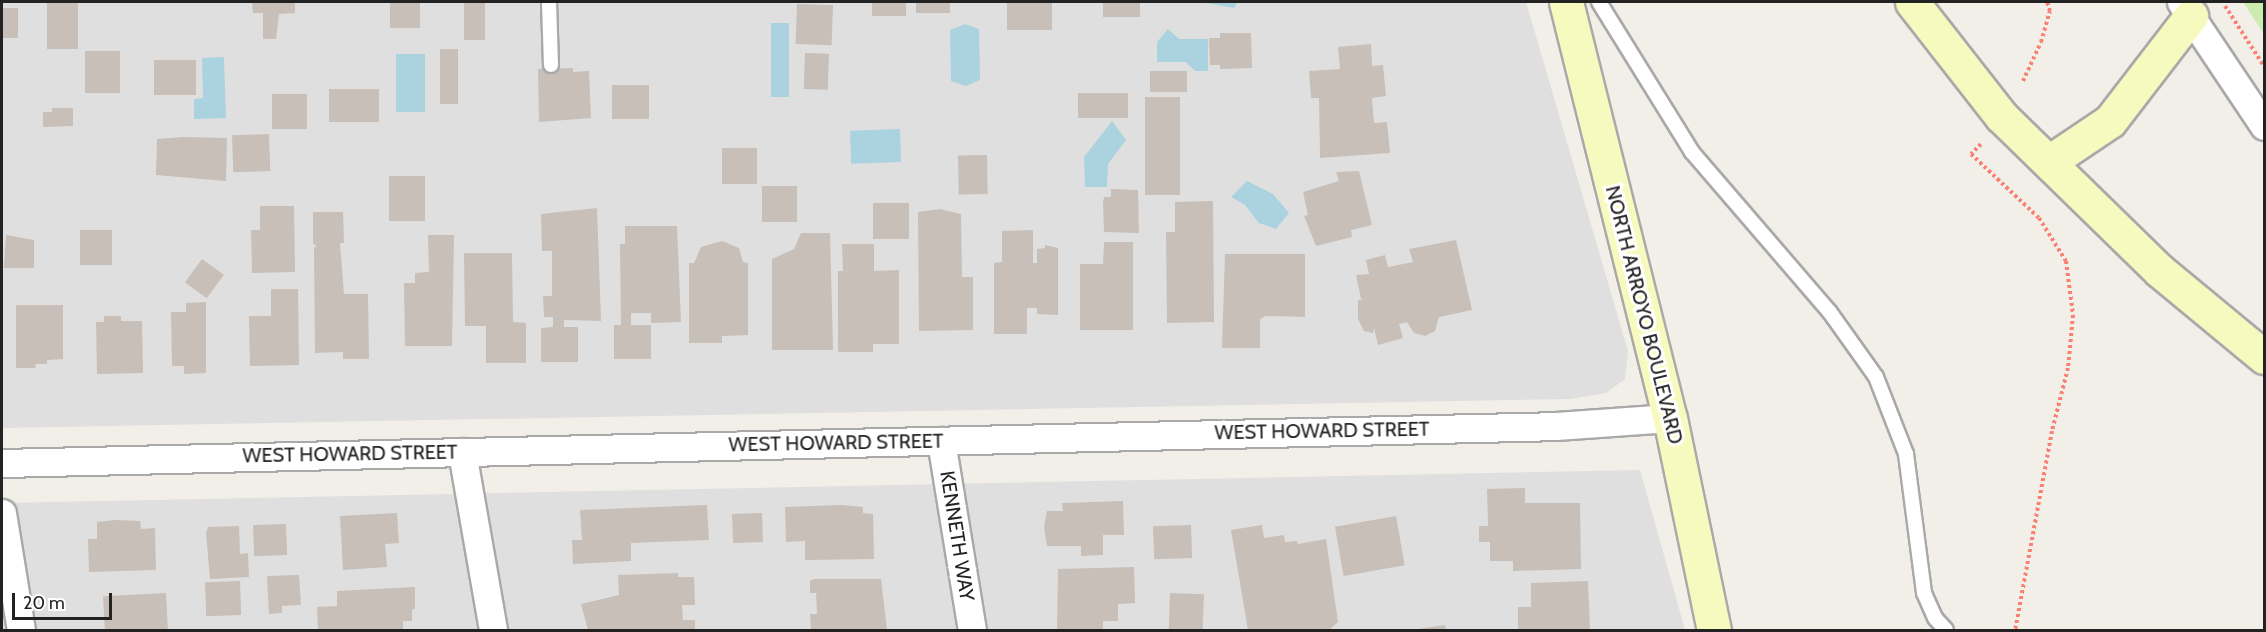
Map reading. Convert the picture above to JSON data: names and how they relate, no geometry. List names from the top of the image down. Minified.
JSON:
{"streets":{"street":["NORTH ARROYO BOULEVARD","WEST HOWARD STREET","KENNETH WAY"]},"crossings":[["NORTH ARROYO BOULEVARD","WEST HOWARD STREET"],["WEST HOWARD STREET","KENNETH WAY"]],"scale_bar":"20 m"}
